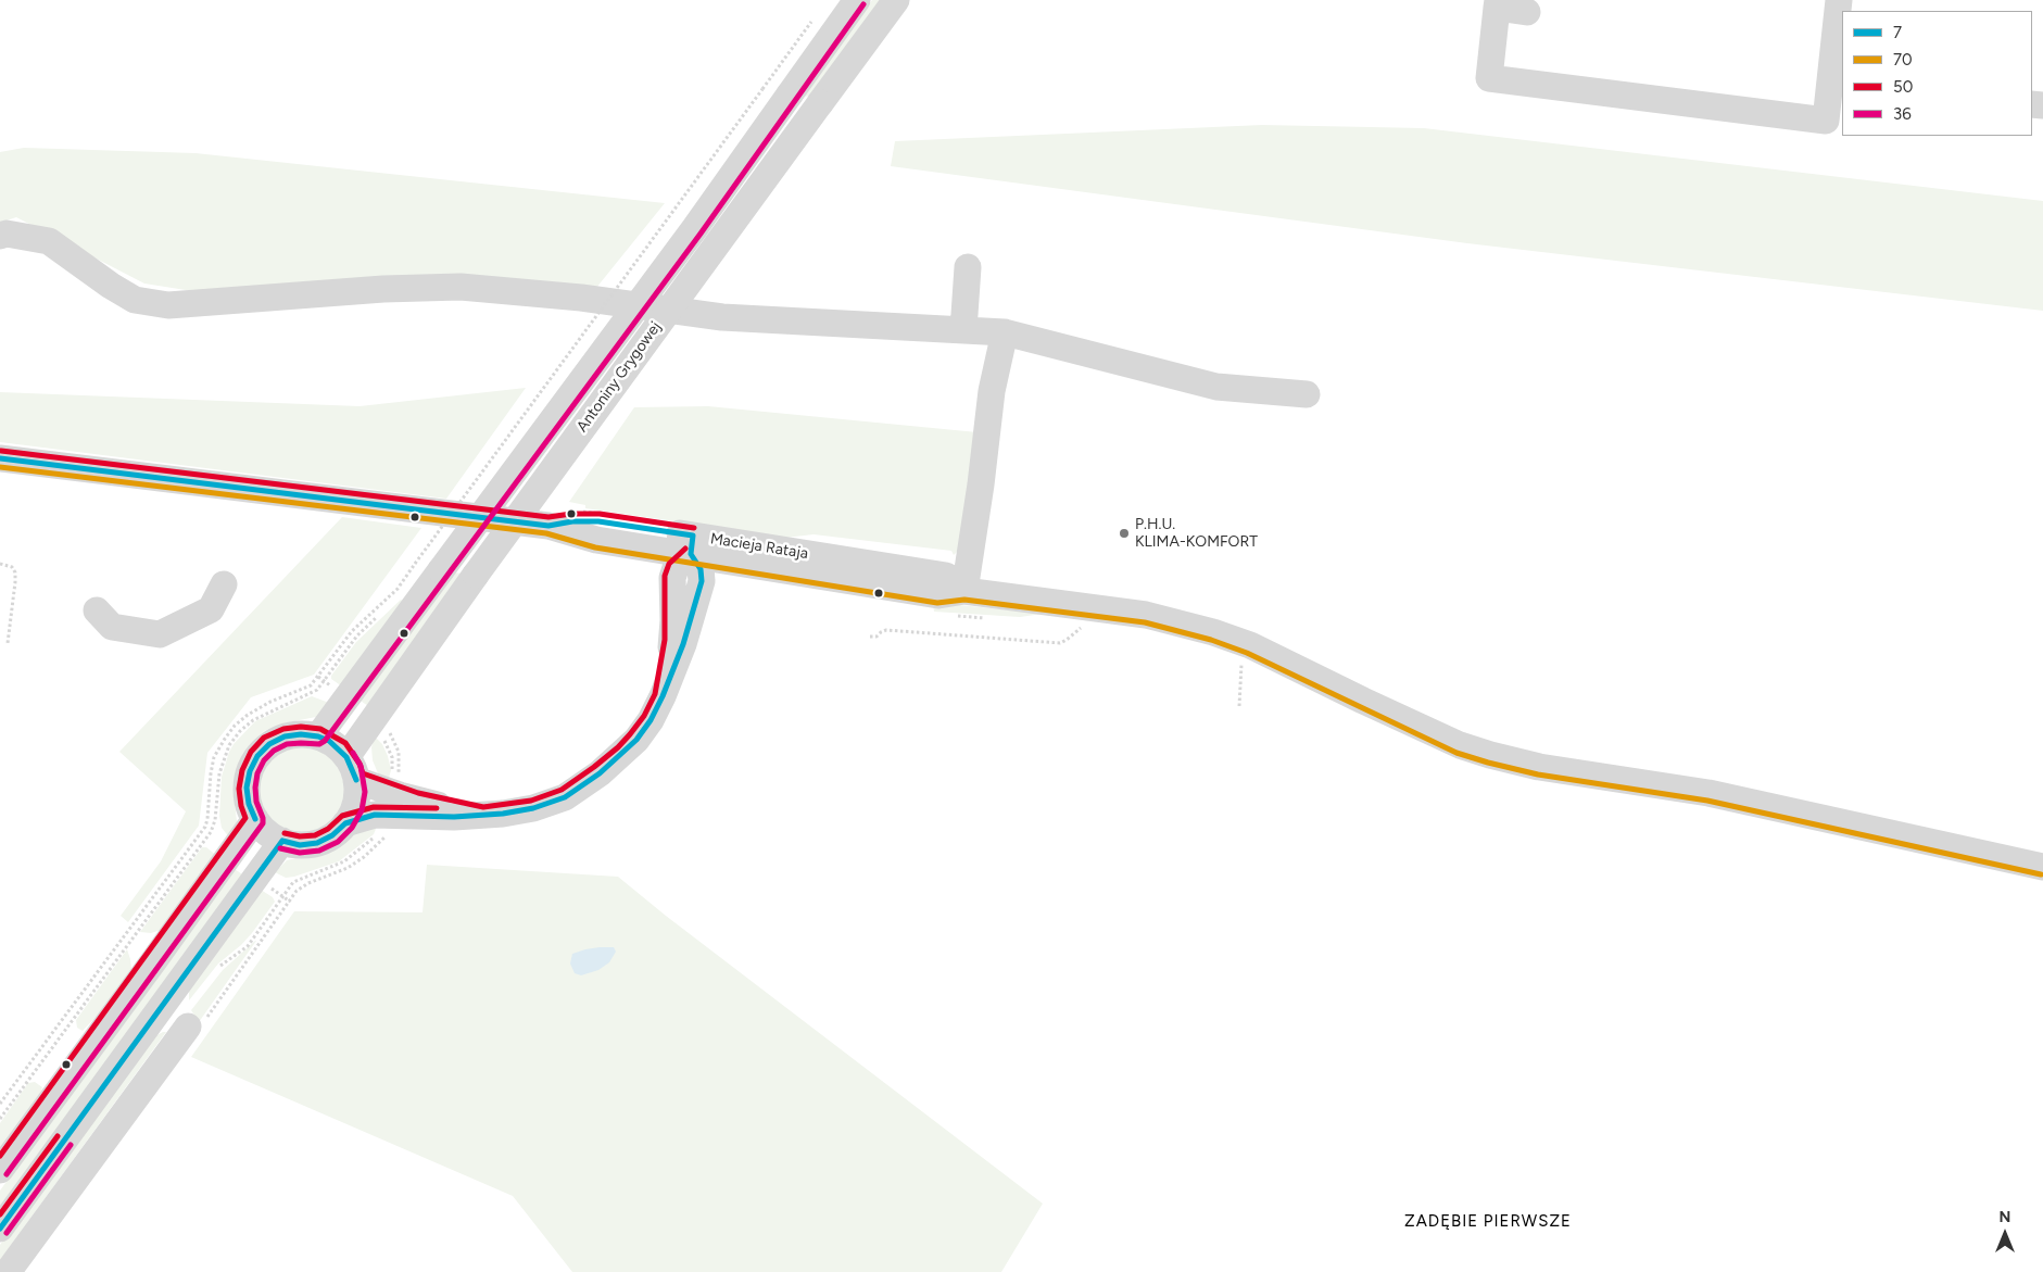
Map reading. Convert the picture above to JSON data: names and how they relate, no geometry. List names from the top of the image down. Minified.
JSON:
{"streets":{"street":["Antoniny Grygowej","Macieja Rataja"]},"districts":["ZADĘBIE PIERWSZE"],"places":["P.H.U. KLIMA-KOMFORT"],"lines":["transit line 36","transit line 50","transit line 7","transit line 70"],"legend":["7","70","50","36"],"north":"top"}
